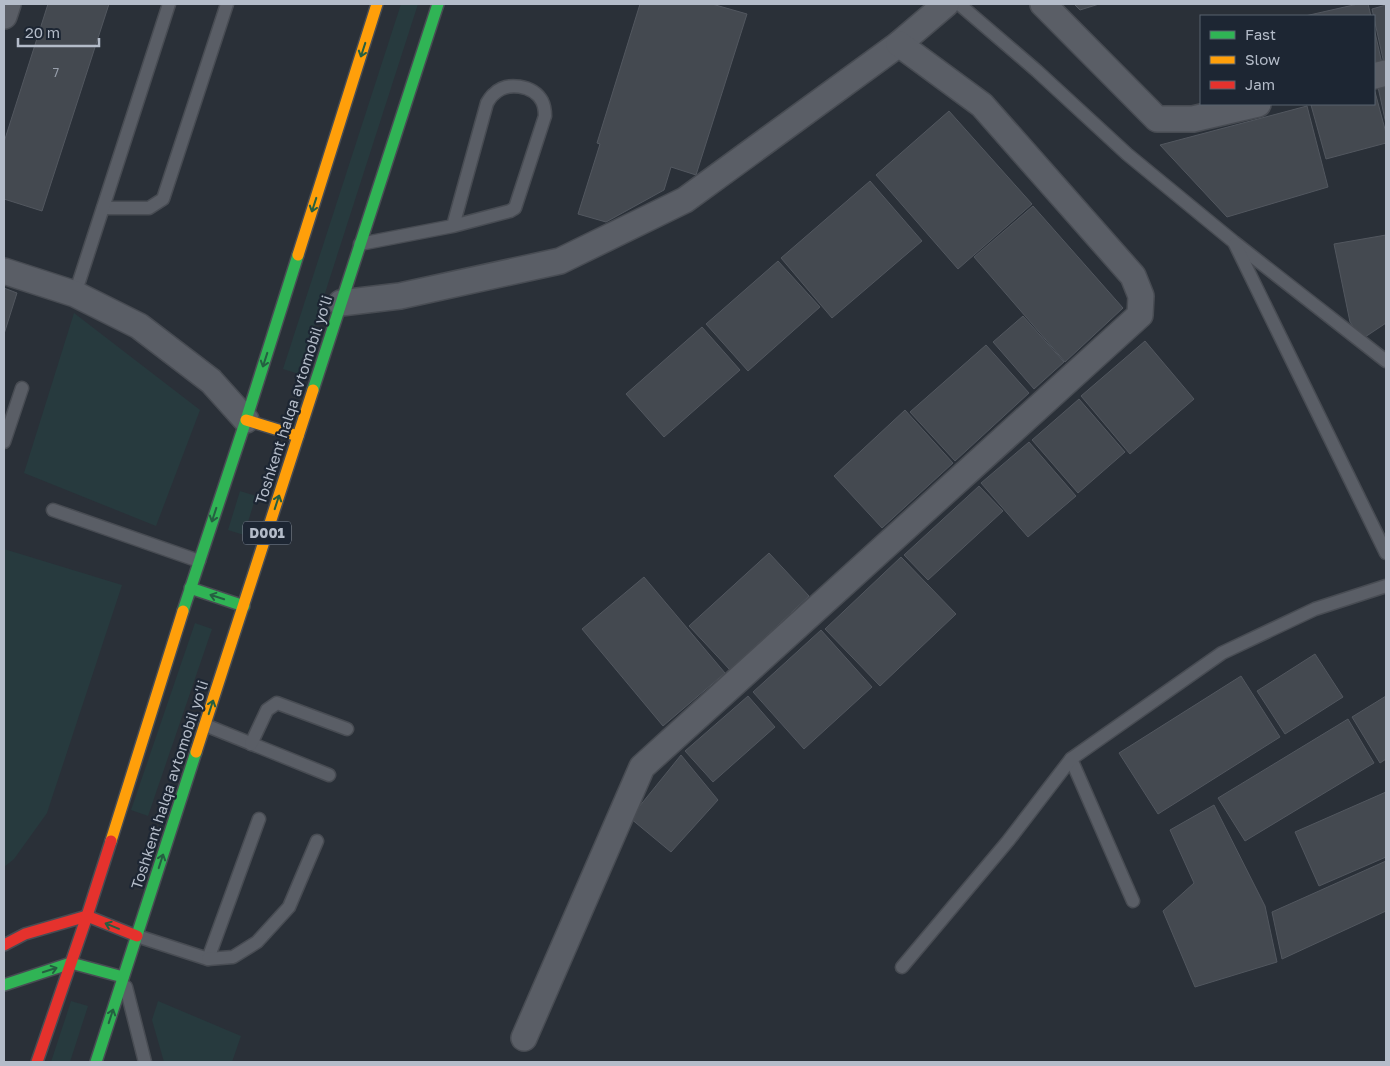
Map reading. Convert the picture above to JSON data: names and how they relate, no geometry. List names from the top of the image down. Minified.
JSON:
{"streets":{"main road":["Toshkent halqa avtomobil yo'li","D001"]},"house_numbers":["7"],"legend":["Fast","Slow","Jam"],"scale_bar":"20 m"}
